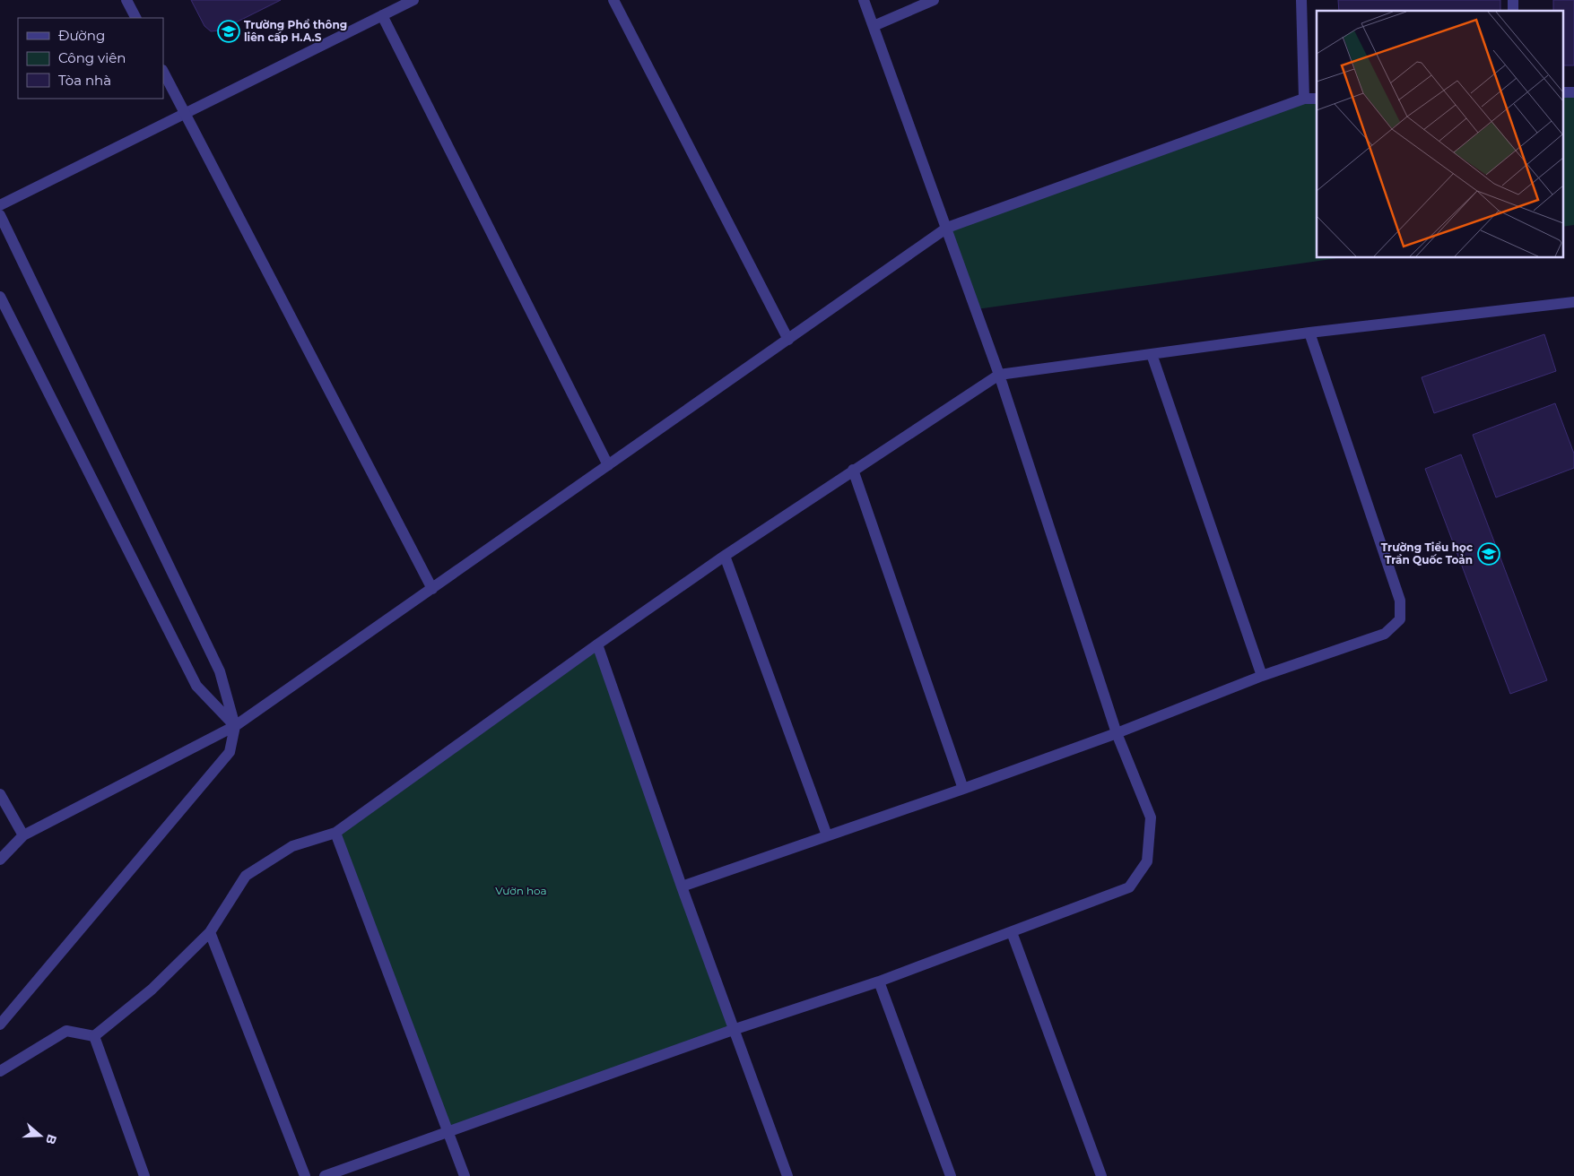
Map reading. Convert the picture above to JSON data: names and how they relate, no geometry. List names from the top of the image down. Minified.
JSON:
{"parks":["Vườn hoa"],"places":{"school or university":["Trường Phổ thông liên cấp H.A.S","Trường Tiểu học Trần Quốc Toản"]},"legend":["Đường","Công viên","Tòa nhà"],"north":"right"}
